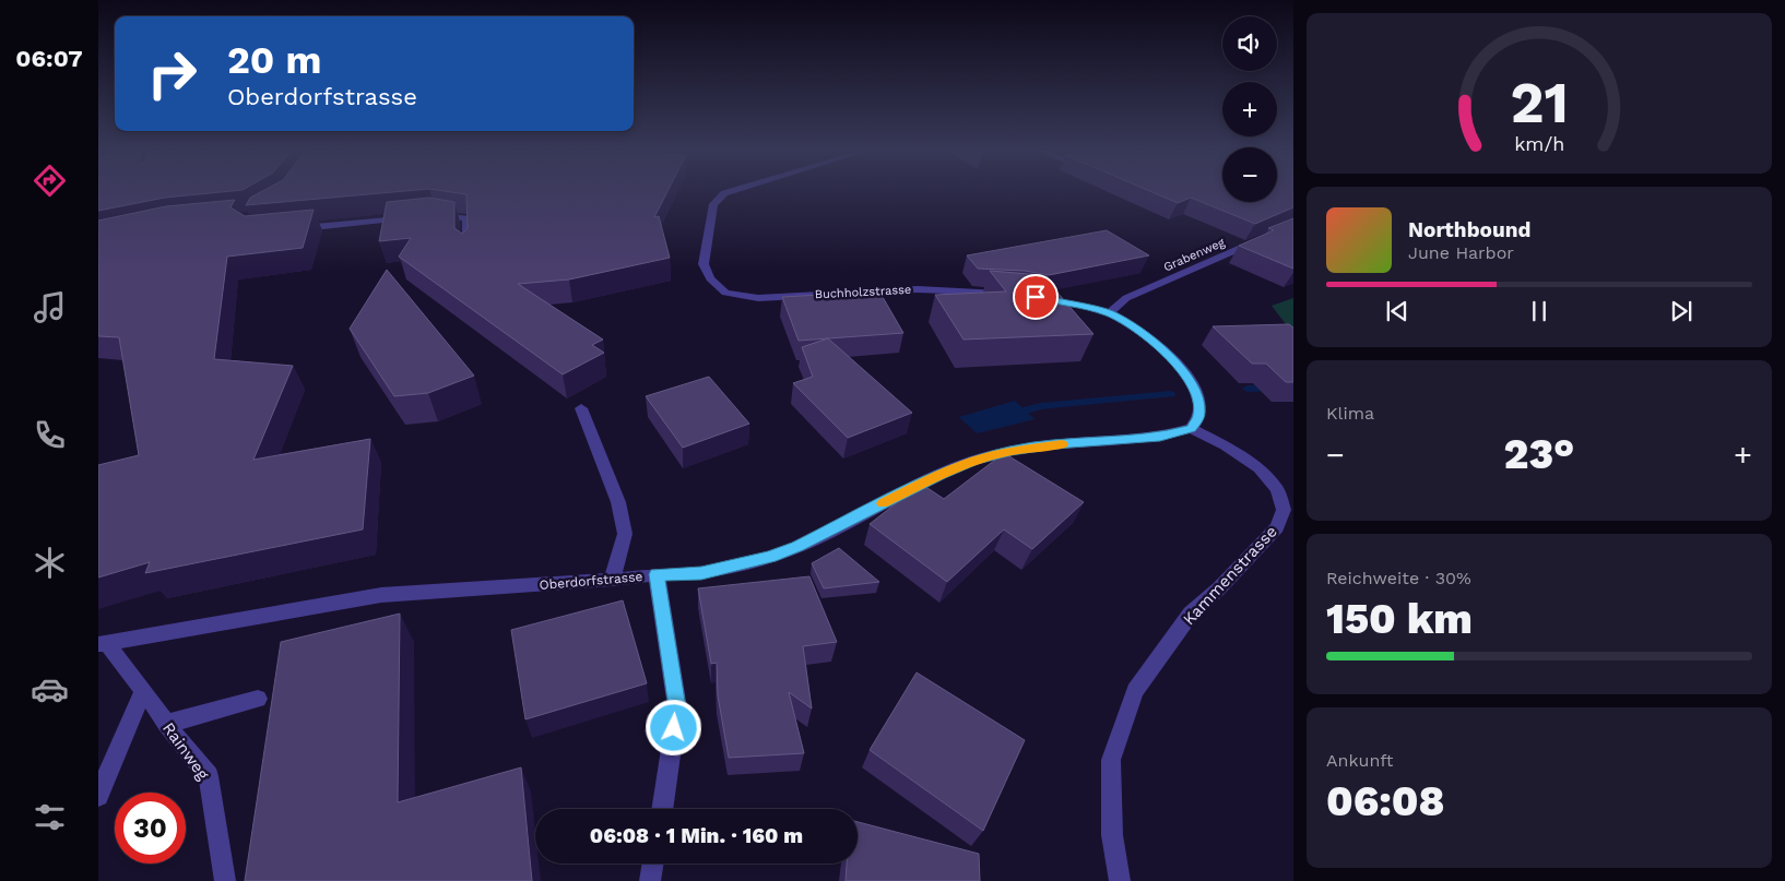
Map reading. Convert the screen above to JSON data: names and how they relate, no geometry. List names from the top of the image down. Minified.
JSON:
{"streets":{"street":["Grabenweg","Buchholzstrasse","Kammenstrasse","Oberdorfstrasse","Rainweg"]},"crossings":[["Kammenstrasse","Oberdorfstrasse"],["Oberdorfstrasse","Rainweg"]],"page":{"tabs":"06:07","map_buttons":["+","−"],"turn":["20 m","Oberdorfstrasse"],"song":["Northbound","June Harbor"],"tile":["Klima",["Reichweite · 30%","150 km"],["Ankunft","06:08"]],"heat":["−","23°","+"],"limit":"30","trip":"06:08 · 1 Min. · 160 m","gauge":["21","km/h"]}}
